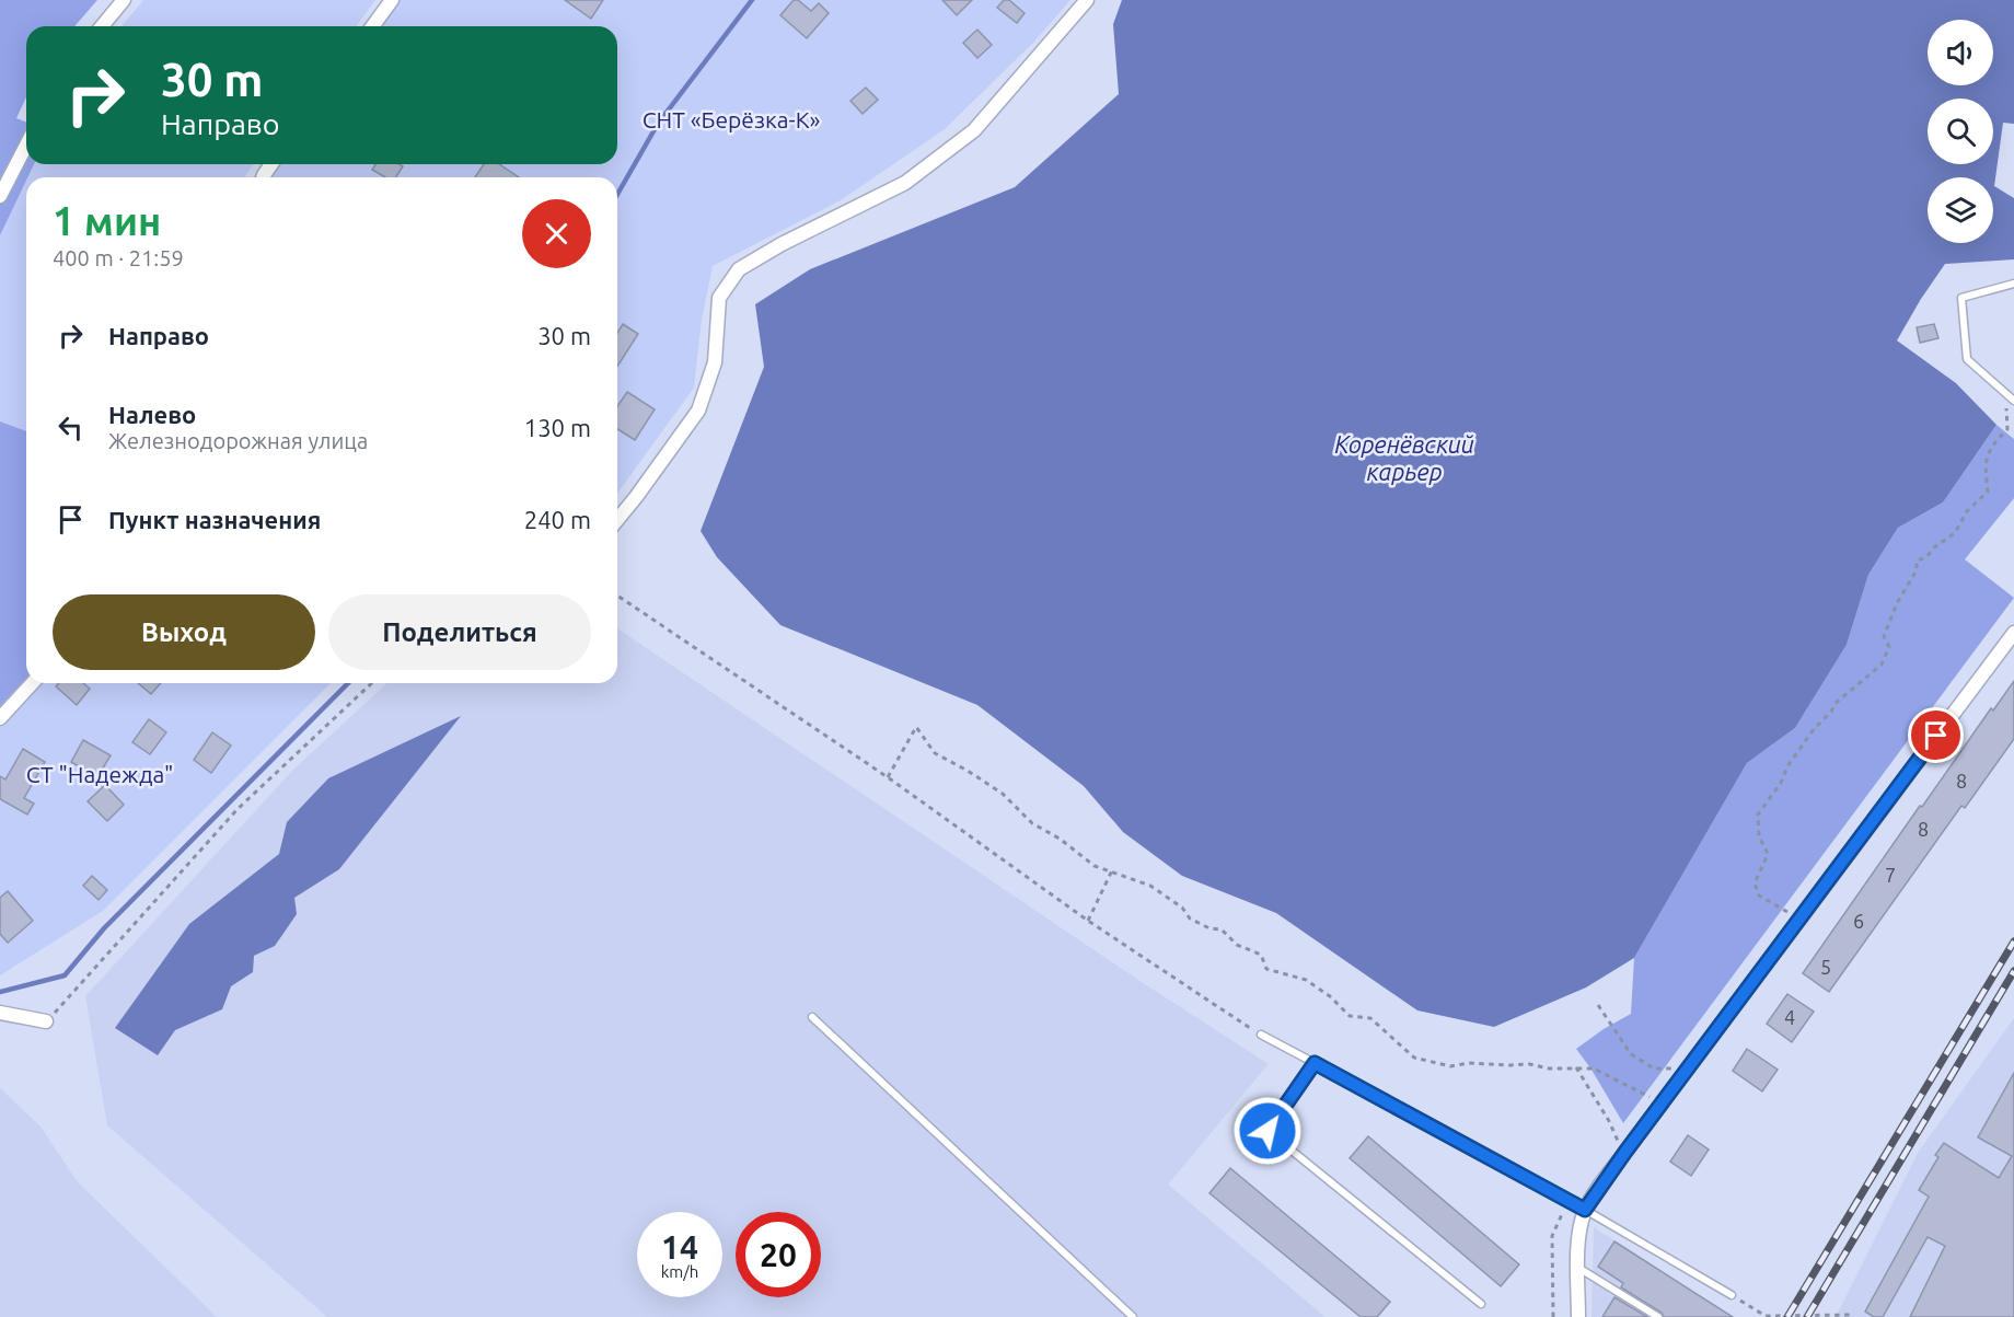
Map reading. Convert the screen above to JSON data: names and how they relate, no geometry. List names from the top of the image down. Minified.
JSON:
{"water":["Коренёвский карьер"],"parks":["СНТ «Берёзка-К»","СТ \"Надежда\""],"house_numbers":["8","8","7","6","5","4"],"page":{"turn":["30 m","Направо"],"heading":["1 мин","400 m · 21:59"],"list":[{"name":"Направо","value":"30 m"},{"name":"Налево","note":"Железнодорожная улица","value":"130 m"},{"name":"Пункт назначения","value":"240 m"}],"buttons":["Выход","Поделиться"],"speed":"14 km/h","limit":"20"}}
